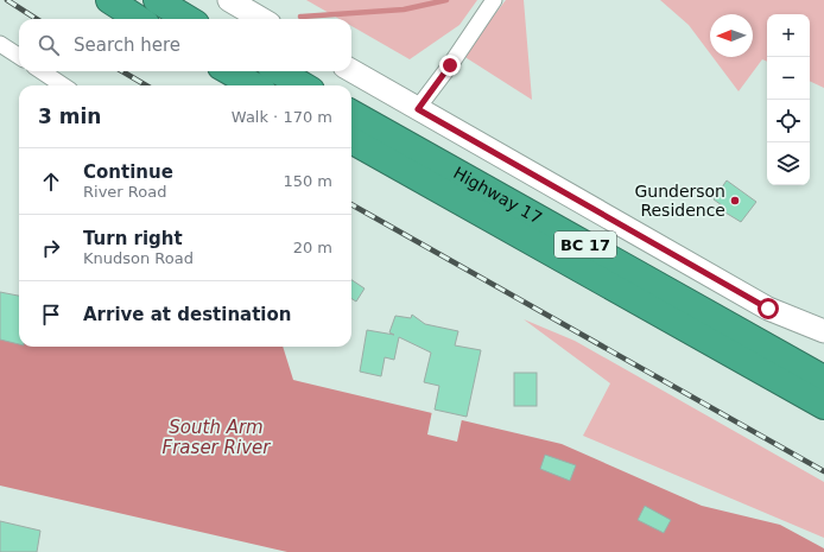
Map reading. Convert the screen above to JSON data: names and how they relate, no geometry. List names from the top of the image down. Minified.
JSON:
{"streets":{"highway":["Highway 17","BC 17"]},"water":["South Arm Fraser River"],"places":["Gunderson Residence"],"north":"left","page":{"map_buttons":["+","−"],"search":"Search here","heading":["3 min","Walk · 170 m"],"list":[["Continue","River Road","150 m"],["Turn right","Knudson Road","20 m"],"Arrive at destination"]}}
